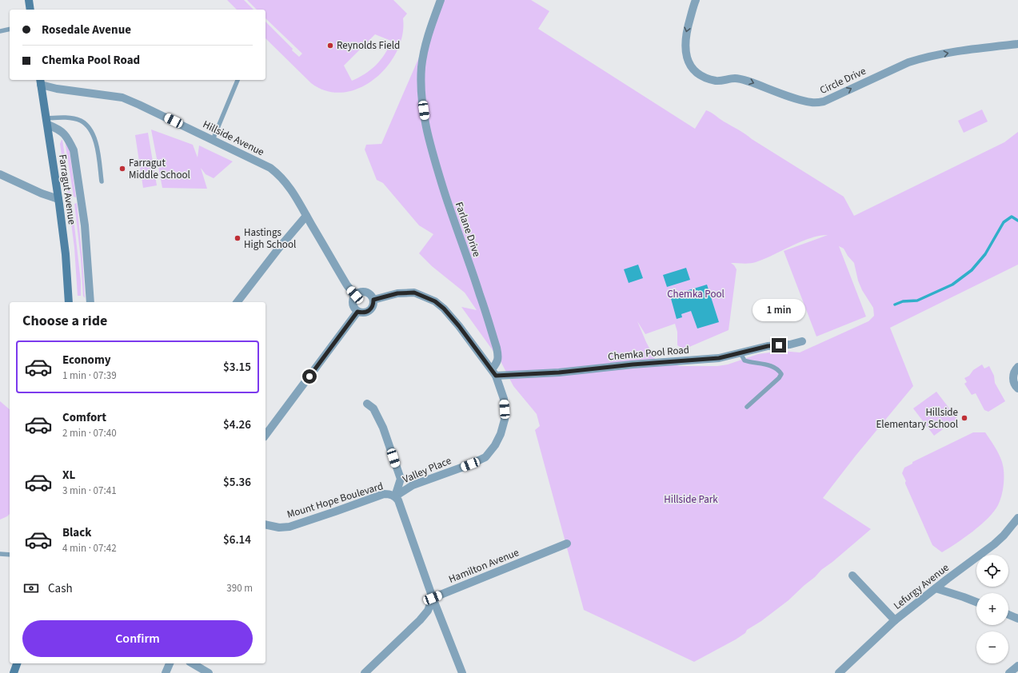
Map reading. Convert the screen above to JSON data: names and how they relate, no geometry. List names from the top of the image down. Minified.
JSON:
{"streets":{"main road":["Farragut Avenue"],"street":["Circle Drive","Hillside Avenue","Farlane Drive","Chemka Pool Road","Valley Place","Mount Hope Boulevard","Hamilton Avenue","Lefurgy Avenue"]},"crossings":[["Hillside Avenue","Farragut Avenue"],["Farlane Drive","Chemka Pool Road"],["Farlane Drive","Valley Place"],["Chemka Pool Road","Valley Place"],["Valley Place","Mount Hope Boulevard"],["Mount Hope Boulevard","Hamilton Avenue"]],"parks":["Chemka Pool","Hillside Park"],"places":["Reynolds Field","Farragut Middle School","Hastings High School","Hillside Elementary School"],"page":{"banner":["Rosedale Avenue","Chemka Pool Road"],"bubble":"1 min","heading":"Choose a ride","list":[{"name":"Economy","note":"1 min · 07:39","value":"$3.15"},{"name":"Comfort","note":"2 min · 07:40","value":"$4.26"},{"name":"XL","note":"3 min · 07:41","value":"$5.36"},{"name":"Black","note":"4 min · 07:42","value":"$6.14"}],"map_buttons":["+","−"],"pay":["Cash","390 m"],"buttons":"Confirm"}}
